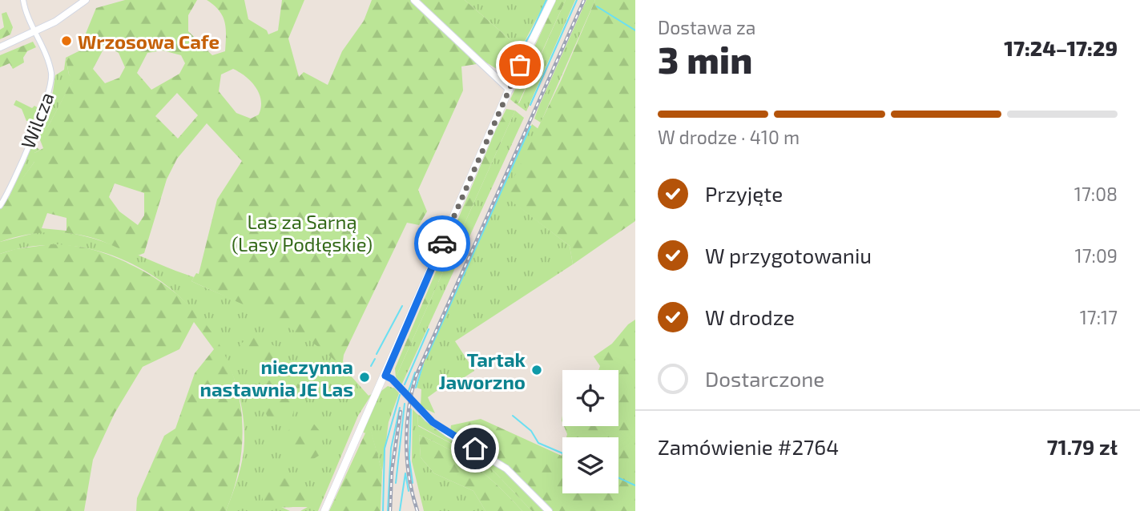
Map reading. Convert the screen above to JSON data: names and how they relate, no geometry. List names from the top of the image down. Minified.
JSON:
{"streets":{"street":["Wilcza"]},"parks":["Las za Sarną (Lasy Podłęskie)"],"places":["Wrzosowa Cafe","Tartak Jaworzno","nieczynna nastawnia JE Las"],"page":{"heading":["3 min","Dostawa za","17:24–17:29"],"panel":["Zamówienie #2764","71.79 zł"],"bar":"W drodze · 410 m","list":[["Przyjęte","17:08"],["W przygotowaniu","17:09"],["W drodze","17:17"],"Dostarczone"]}}
